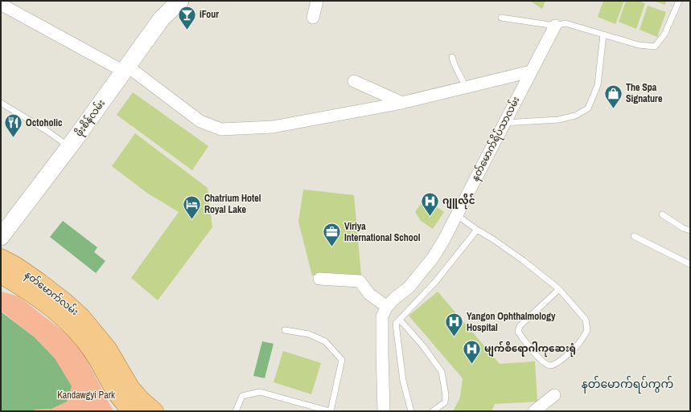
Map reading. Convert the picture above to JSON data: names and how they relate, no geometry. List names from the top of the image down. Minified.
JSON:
{"streets":{"main road":["ဖိုးစိန်လမ်း","နတ်မောက်လမ်း"],"street":["နတ်မောက်ရိပ်သာလမ်း"]},"districts":["နတ်မောက်ရပ်ကွက်"],"parks":["Kandawgyi Park"],"places":{"bar":["iFour"],"shop":["The Spa Signature"],"restaurant":["Octoholic"],"hospital":["ဂျူလိုင်","Yangon Ophthalmology Hospital","မျက်စိရောဂါကုဆေးရုံ"],"hotel":["Chatrium Hotel Royal Lake"],"office":["Viriya International School"]}}
